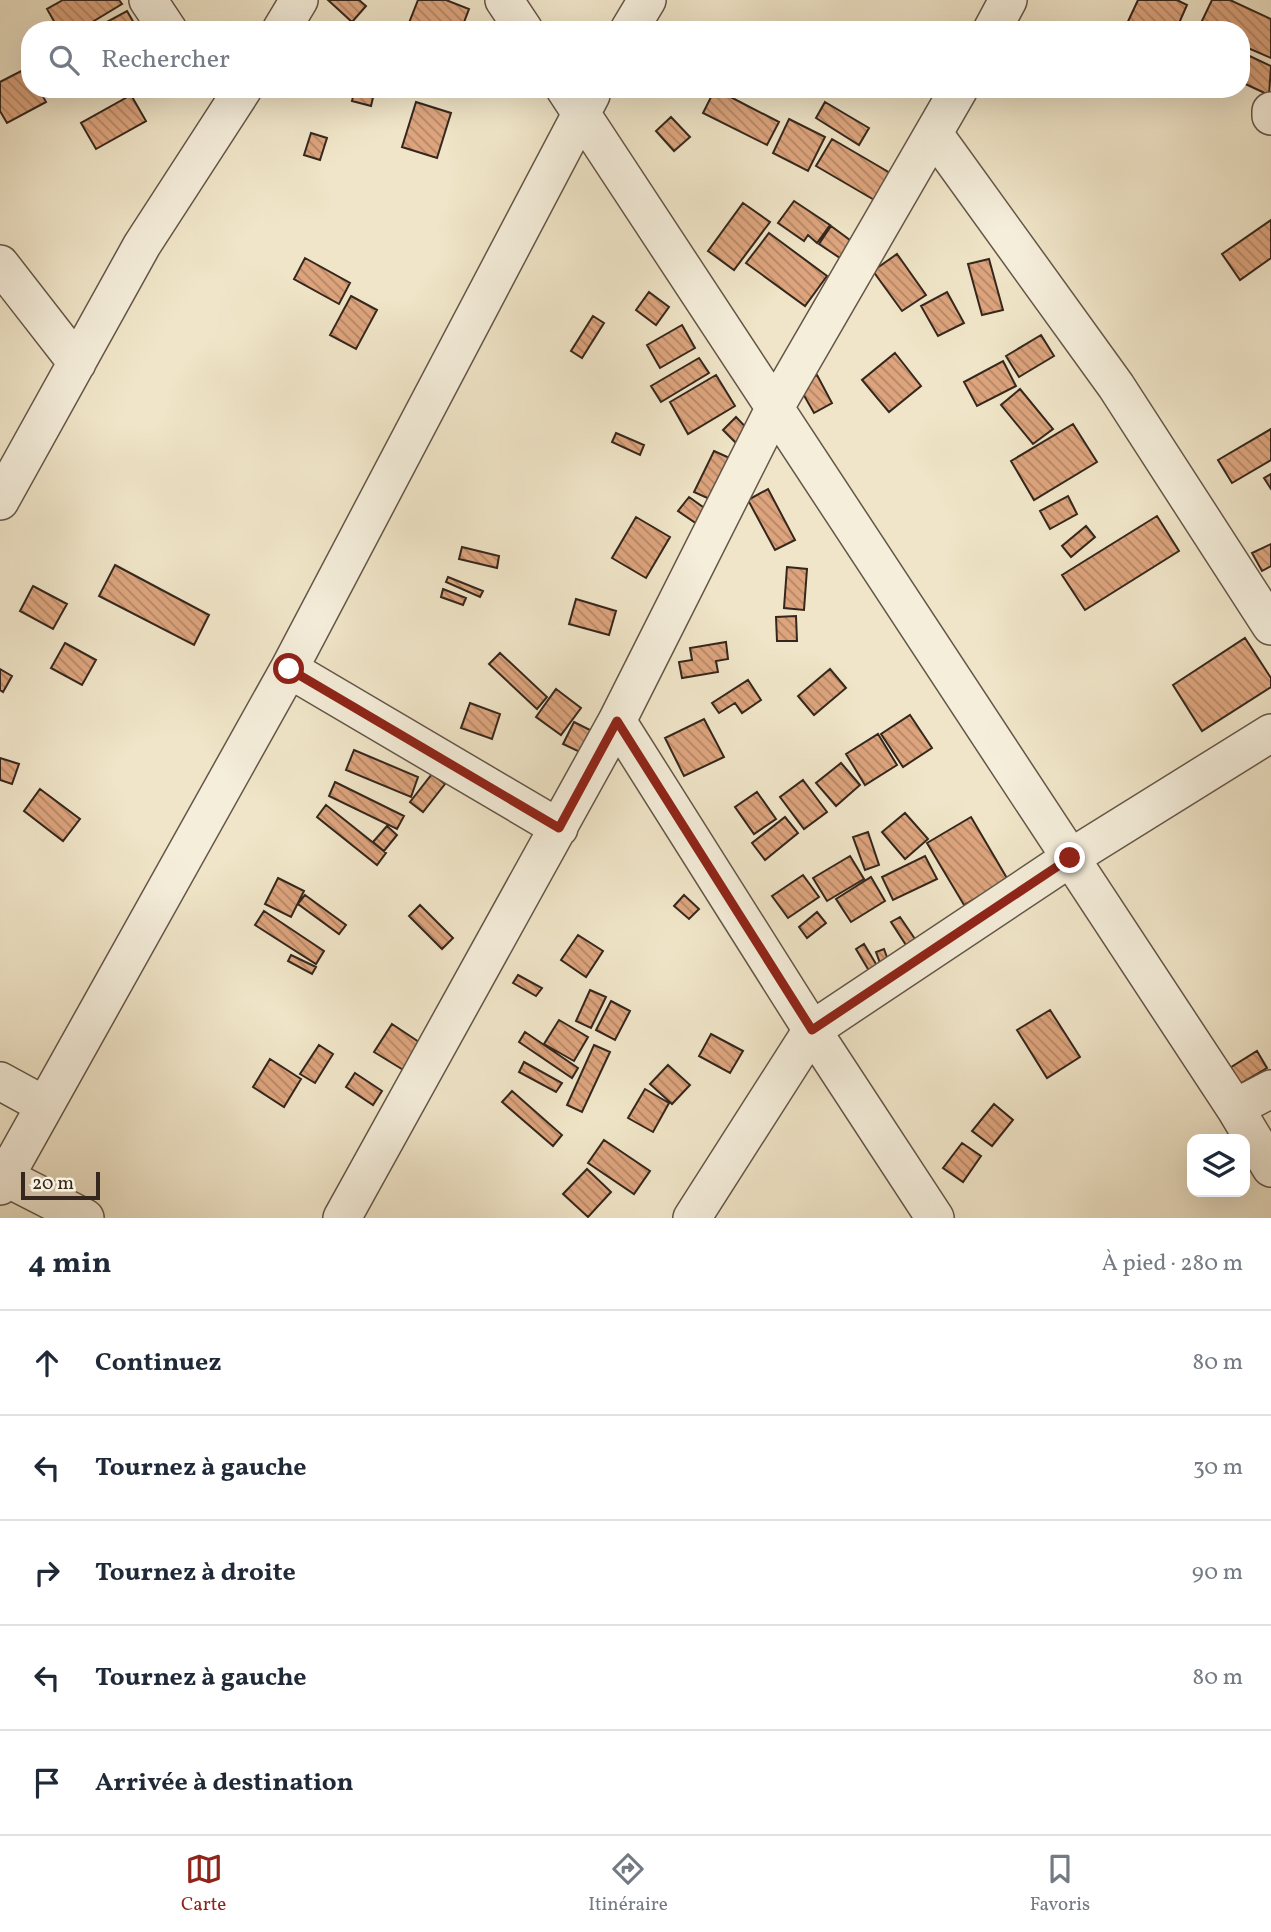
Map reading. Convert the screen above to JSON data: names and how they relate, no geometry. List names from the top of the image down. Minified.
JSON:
{"scale_bar":"20 m","page":{"search":"Rechercher","scale":"20 m","heading":["4 min","À pied · 280 m"],"list":[["Continuez","80 m"],["Tournez à gauche","30 m"],["Tournez à droite","90 m"],["Tournez à gauche","80 m"],"Arrivée à destination"],"nav":["Carte","Itinéraire","Favoris"]}}
